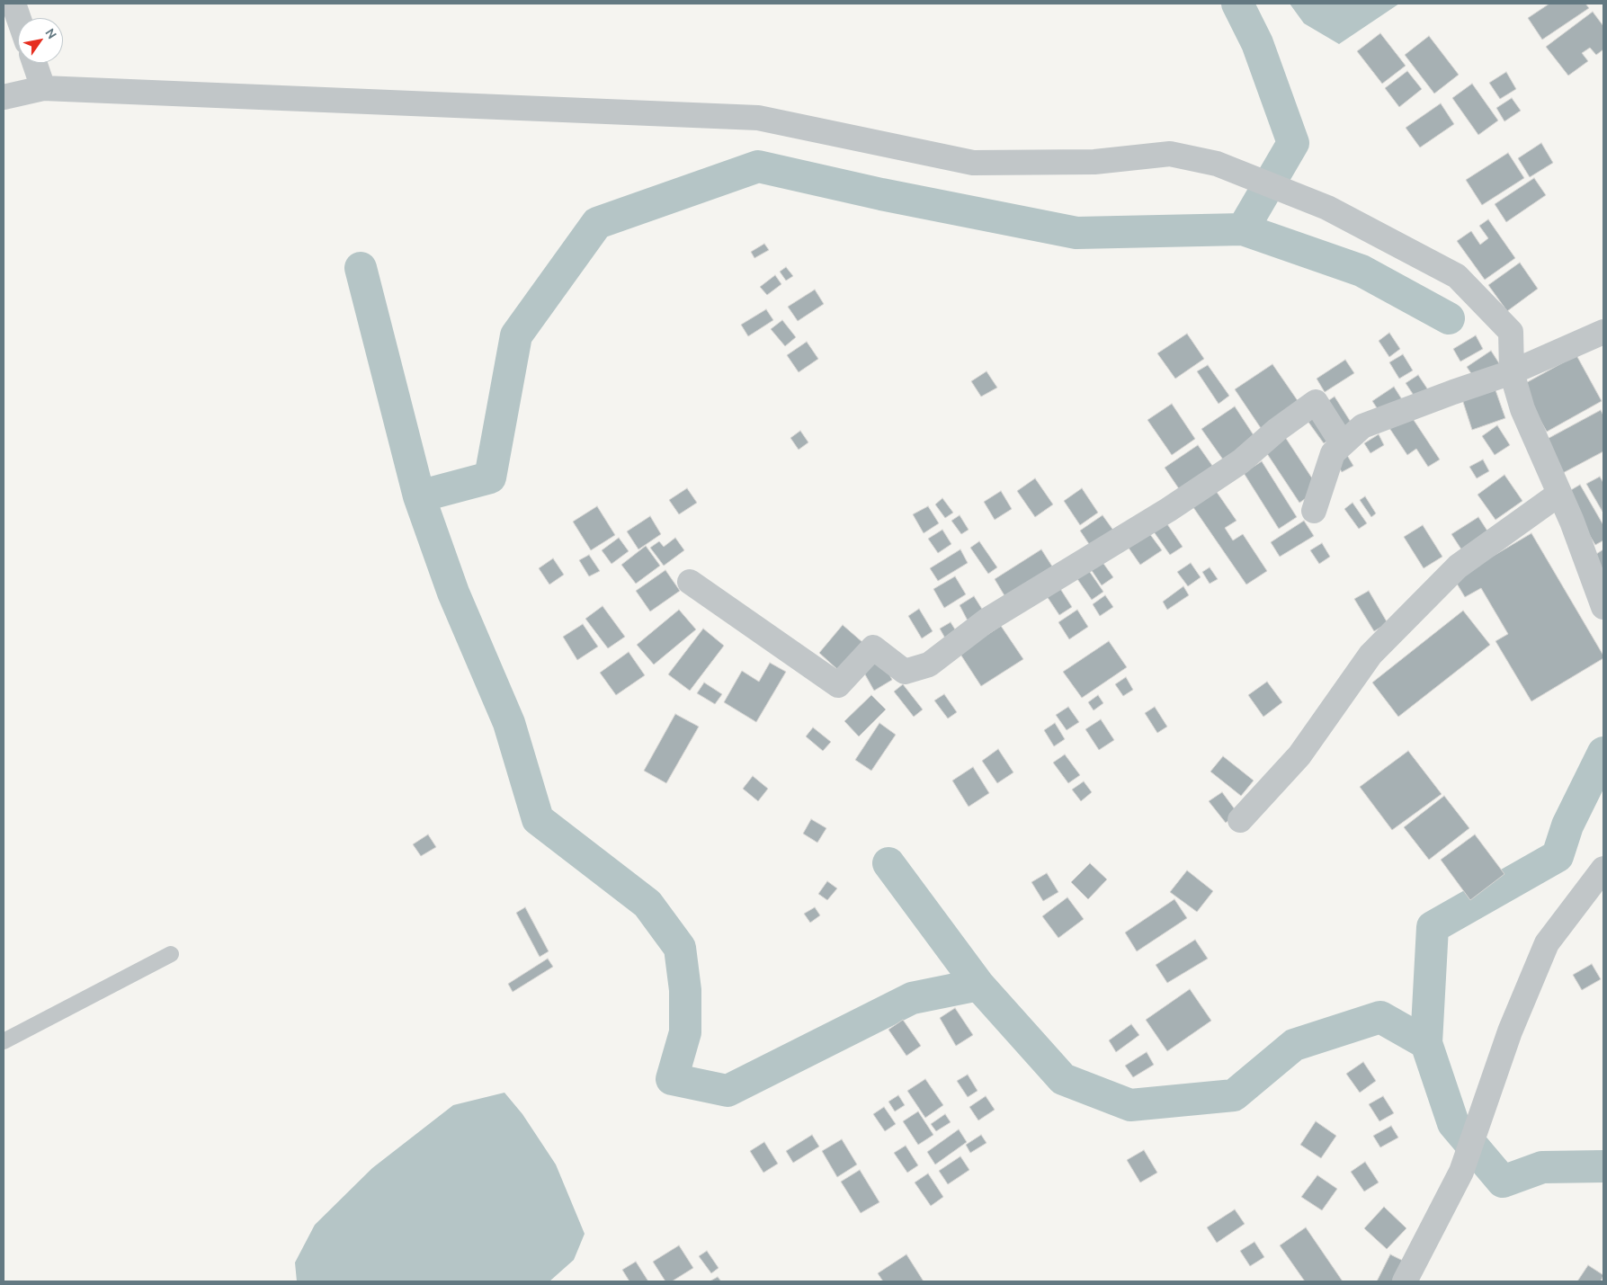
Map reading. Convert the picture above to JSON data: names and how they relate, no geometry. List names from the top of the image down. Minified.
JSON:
{"north":"top right"}
